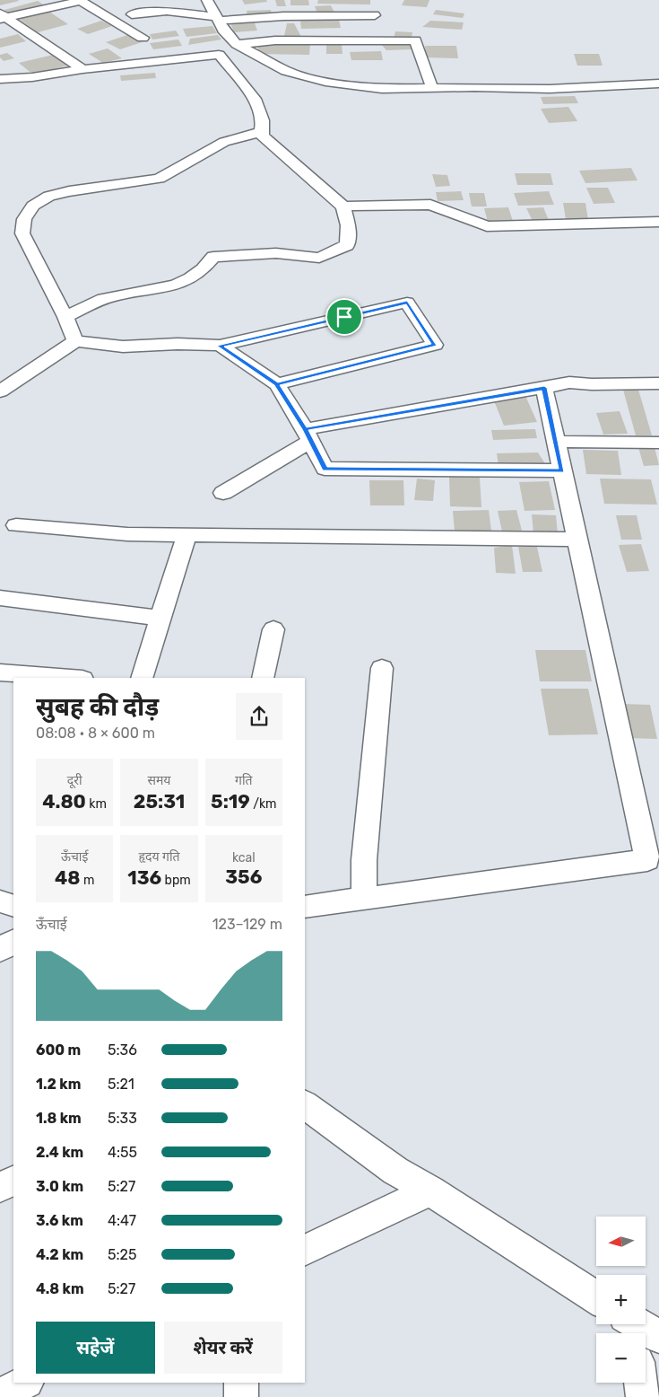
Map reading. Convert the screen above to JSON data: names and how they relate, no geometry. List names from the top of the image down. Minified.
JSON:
{"north":"left","page":{"heading":["सुबह की दौड़","08:08 · 8 × 600 m"],"stats":[["दूरी","4.80 km"],["समय","25:31"],["गति","5:19 /km"],["ऊँचाई","48 m"],["हृदय गति","136 bpm"],["kcal","356"]],"chart":["ऊँचाई","123–129 m"],"list":[{"name":"600 m","note":"5:36"},{"name":"1.2 km","note":"5:21"},{"name":"1.8 km","note":"5:33"},{"name":"2.4 km","note":"4:55"},{"name":"3.0 km","note":"5:27"},{"name":"3.6 km","note":"4:47"},{"name":"4.2 km","note":"5:25"},{"name":"4.8 km","note":"5:27"}],"map_buttons":["+","−"],"buttons":["सहेजें","शेयर करें"]}}
